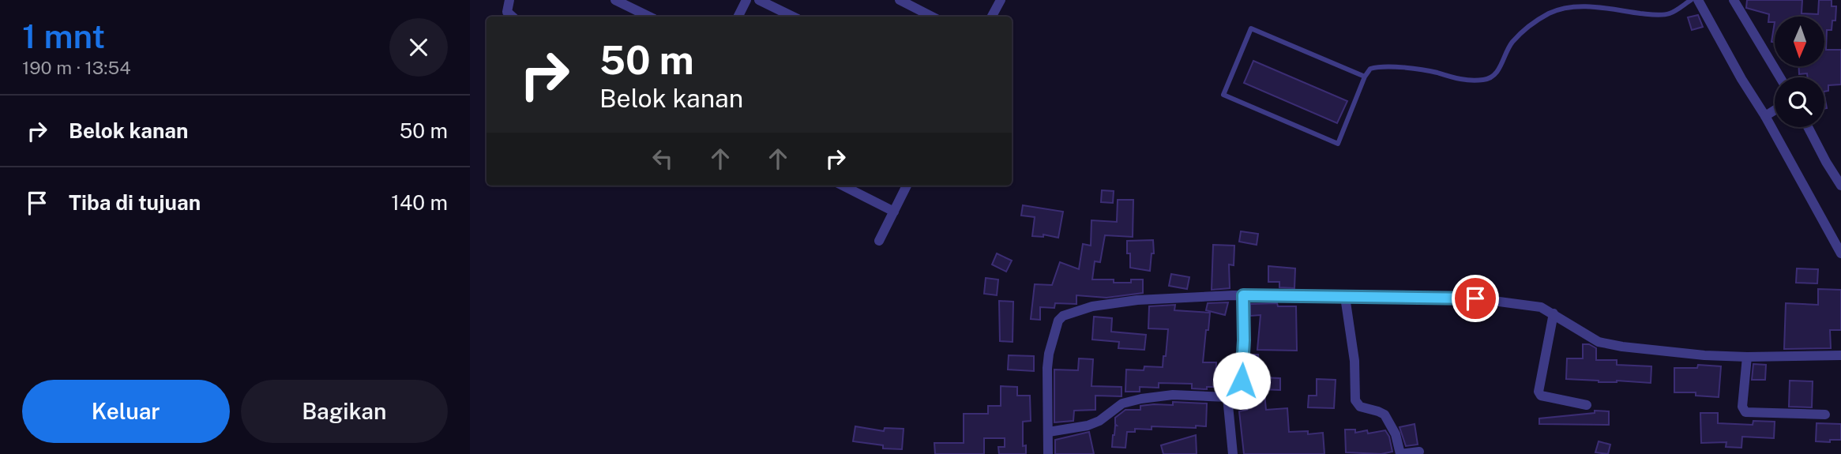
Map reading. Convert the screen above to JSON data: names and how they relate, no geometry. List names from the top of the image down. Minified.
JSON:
{"north":"bottom","page":{"heading":["1 mnt","190 m · 13:54"],"turn":["50 m","Belok kanan"],"list":[{"name":"Belok kanan","value":"50 m"},{"name":"Tiba di tujuan","value":"140 m"}],"buttons":["Keluar","Bagikan"]}}
